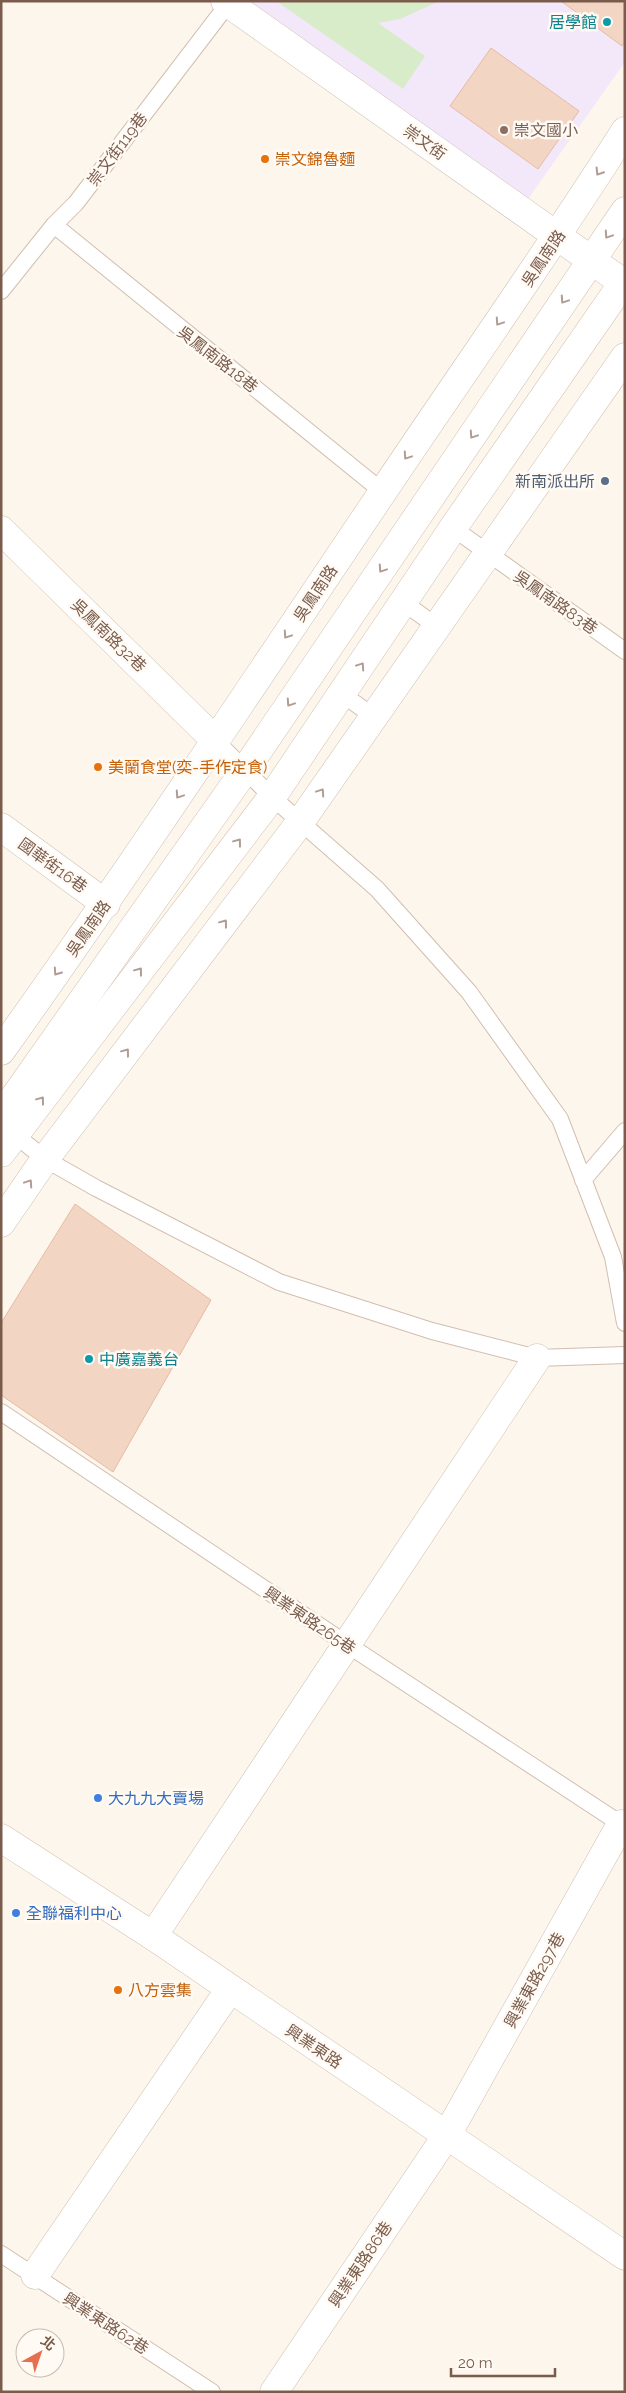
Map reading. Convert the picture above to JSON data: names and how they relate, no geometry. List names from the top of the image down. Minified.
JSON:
{"streets":{"street":["崇文街","吳鳳南路","吳鳳南路32巷","國華街16巷","興業東路297巷","興業東路","興業東路86巷"],"lane":["崇文街119巷","吳鳳南路18巷","吳鳳南路83巷","興業東路265巷","興業東路62巷"]},"crossings":[["崇文街","崇文街119巷"],["崇文街","吳鳳南路"],["崇文街119巷","吳鳳南路18巷"],["吳鳳南路","吳鳳南路18巷"],["吳鳳南路","吳鳳南路32巷"],["吳鳳南路","國華街16巷"],["興業東路265巷","興業東路297巷"],["興業東路297巷","興業東路"],["興業東路297巷","興業東路86巷"],["興業東路","興業東路86巷"]],"places":["居學館","崇文國小","崇文錦魯麵","新南派出所","美蘭食堂(奕-手作定食)","中廣嘉義台","大九九大賣場","全聯福利中心","八方雲集"],"scale_bar":"20 m","north":"top right"}
